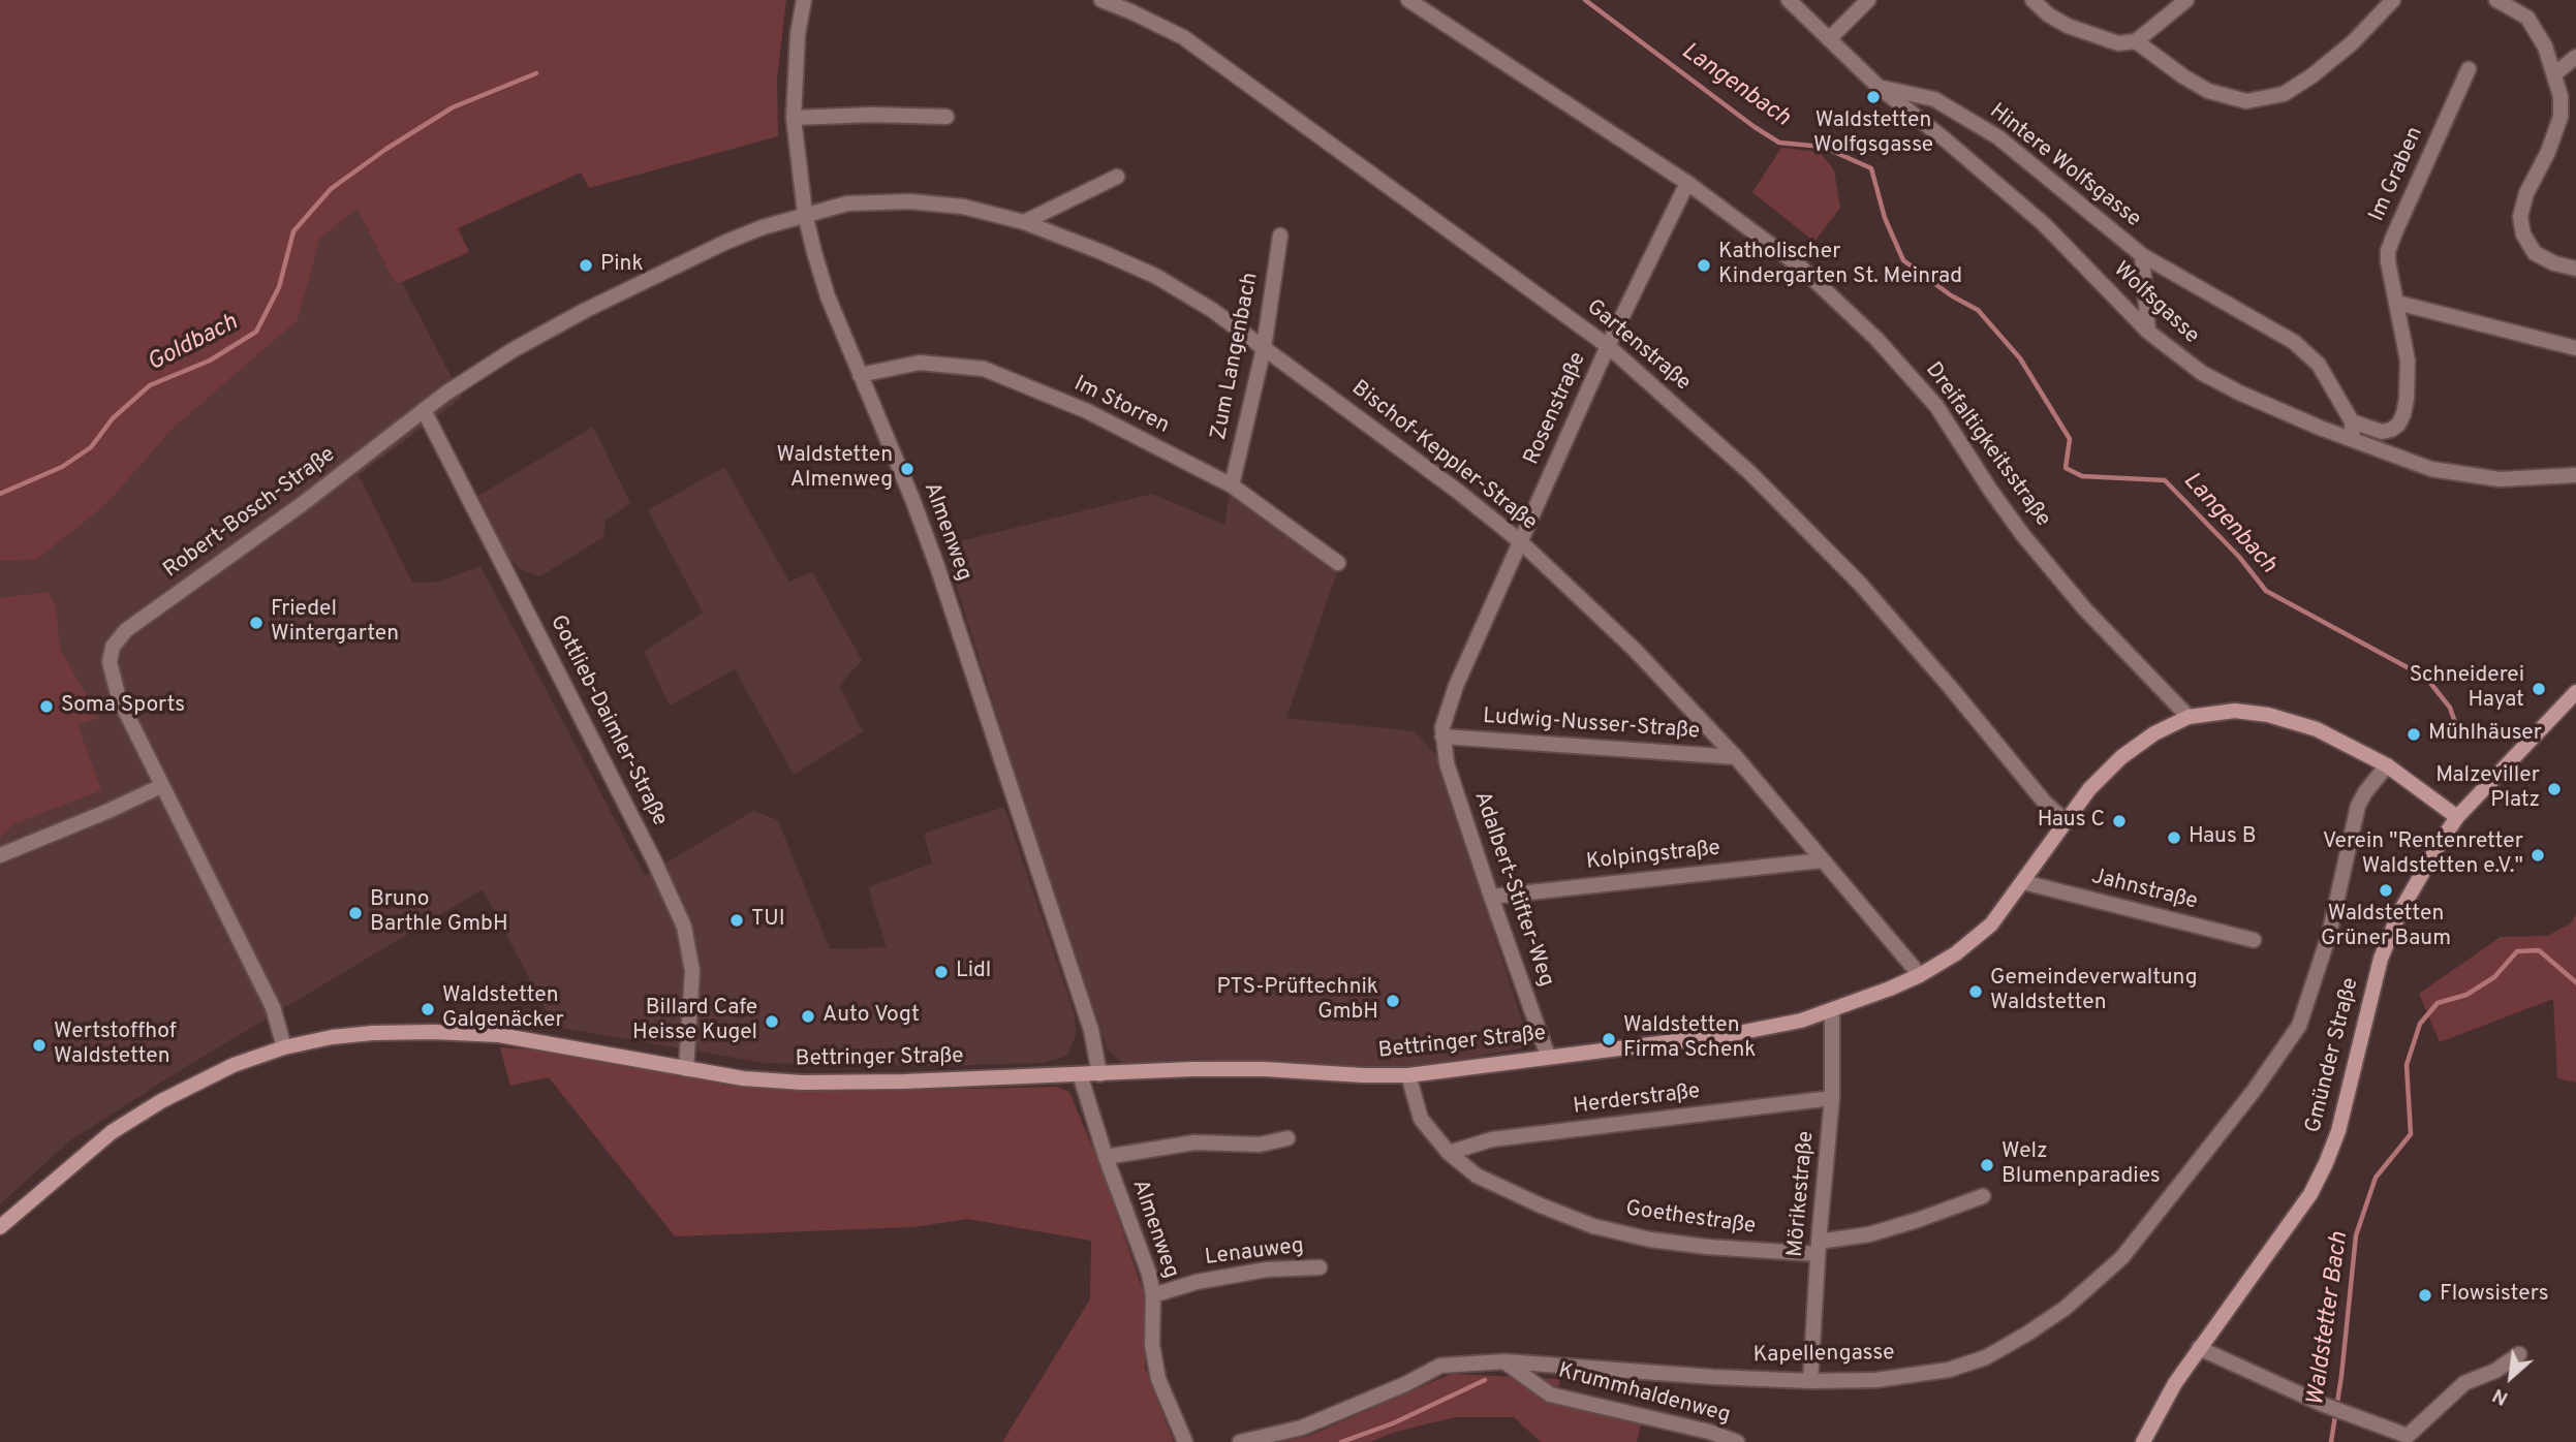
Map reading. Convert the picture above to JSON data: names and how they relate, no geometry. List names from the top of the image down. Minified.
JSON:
{"streets":{"street":["Hintere Wolfsgasse","Im Graben","Wolfsgasse","Gartenstraße","Zum Langenbach","Im Storren","Rosenstraße","Dreifaltigkeitsstraße","Bischof-Keppler-Straße","Robert-Bosch-Straße","Almenweg","Gottlieb-Daimler-Straße","Ludwig-Nusser-Straße","Kolpingstraße","Adalbert-Stifter-Weg","Jahnstraße","Bettringer Straße","Gmünder Straße","Herderstraße","Mörikestraße","Goethestraße","Lenauweg","Kapellengasse","Krummhaldenweg"]},"crossings":[["Hintere Wolfsgasse","Im Graben"],["Hintere Wolfsgasse","Wolfsgasse"],["Gartenstraße","Rosenstraße"],["Gartenstraße","Bettringer Straße"],["Zum Langenbach","Im Storren"],["Zum Langenbach","Bischof-Keppler-Straße"],["Im Storren","Almenweg"],["Rosenstraße","Dreifaltigkeitsstraße"],["Rosenstraße","Bischof-Keppler-Straße"],["Rosenstraße","Ludwig-Nusser-Straße"],["Rosenstraße","Adalbert-Stifter-Weg"],["Dreifaltigkeitsstraße","Bettringer Straße"],["Bischof-Keppler-Straße","Robert-Bosch-Straße"],["Bischof-Keppler-Straße","Almenweg"],["Bischof-Keppler-Straße","Ludwig-Nusser-Straße"],["Bischof-Keppler-Straße","Kolpingstraße"],["Bischof-Keppler-Straße","Bettringer Straße"],["Robert-Bosch-Straße","Almenweg"],["Robert-Bosch-Straße","Gottlieb-Daimler-Straße"],["Robert-Bosch-Straße","Bettringer Straße"],["Almenweg","Bettringer Straße"],["Almenweg","Lenauweg"],["Gottlieb-Daimler-Straße","Bettringer Straße"],["Ludwig-Nusser-Straße","Adalbert-Stifter-Weg"],["Kolpingstraße","Adalbert-Stifter-Weg"],["Adalbert-Stifter-Weg","Bettringer Straße"],["Jahnstraße","Bettringer Straße"],["Bettringer Straße","Gmünder Straße"],["Bettringer Straße","Mörikestraße"],["Bettringer Straße","Goethestraße"],["Bettringer Straße","Kapellengasse"],["Herderstraße","Mörikestraße"],["Herderstraße","Goethestraße"],["Mörikestraße","Goethestraße"],["Mörikestraße","Kapellengasse"],["Kapellengasse","Krummhaldenweg"]],"water":["Langenbach","Goldbach","Waldstetter Bach"],"places":["Waldstetten Wolfgsgasse","Pink","Katholischer Kindergarten St. Meinrad","Waldstetten Almenweg","Friedel Wintergarten","Schneiderei Hayat","Soma Sports","Mühlhäuser","Malzeviller Platz","Haus C","Haus B","Verein \"Rentenretter Waldstetten e.V.\"","Waldstetten Grüner Baum","Bruno Barthle GmbH","TUI","Lidl","Gemeindeverwaltung Waldstetten","PTS-Prüftechnik GmbH","Waldstetten Galgenäcker","Auto Vogt","Billard Cafe Heisse Kugel","Waldstetten Firma Schenk","Wertstoffhof Waldstetten","Welz Blumenparadies","Flowsisters"],"north":"bottom left"}
